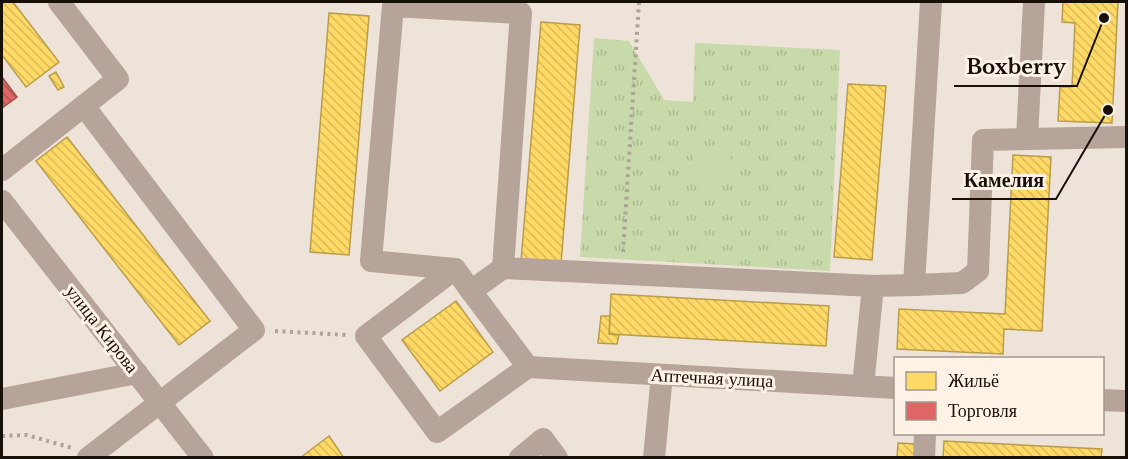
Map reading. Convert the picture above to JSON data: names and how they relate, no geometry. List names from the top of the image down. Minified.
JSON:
{"streets":{"street":["улица Кирова","Аптечная улица"]},"places":["Boxberry","Камелия"],"legend":["Жильё","Торговля"]}
